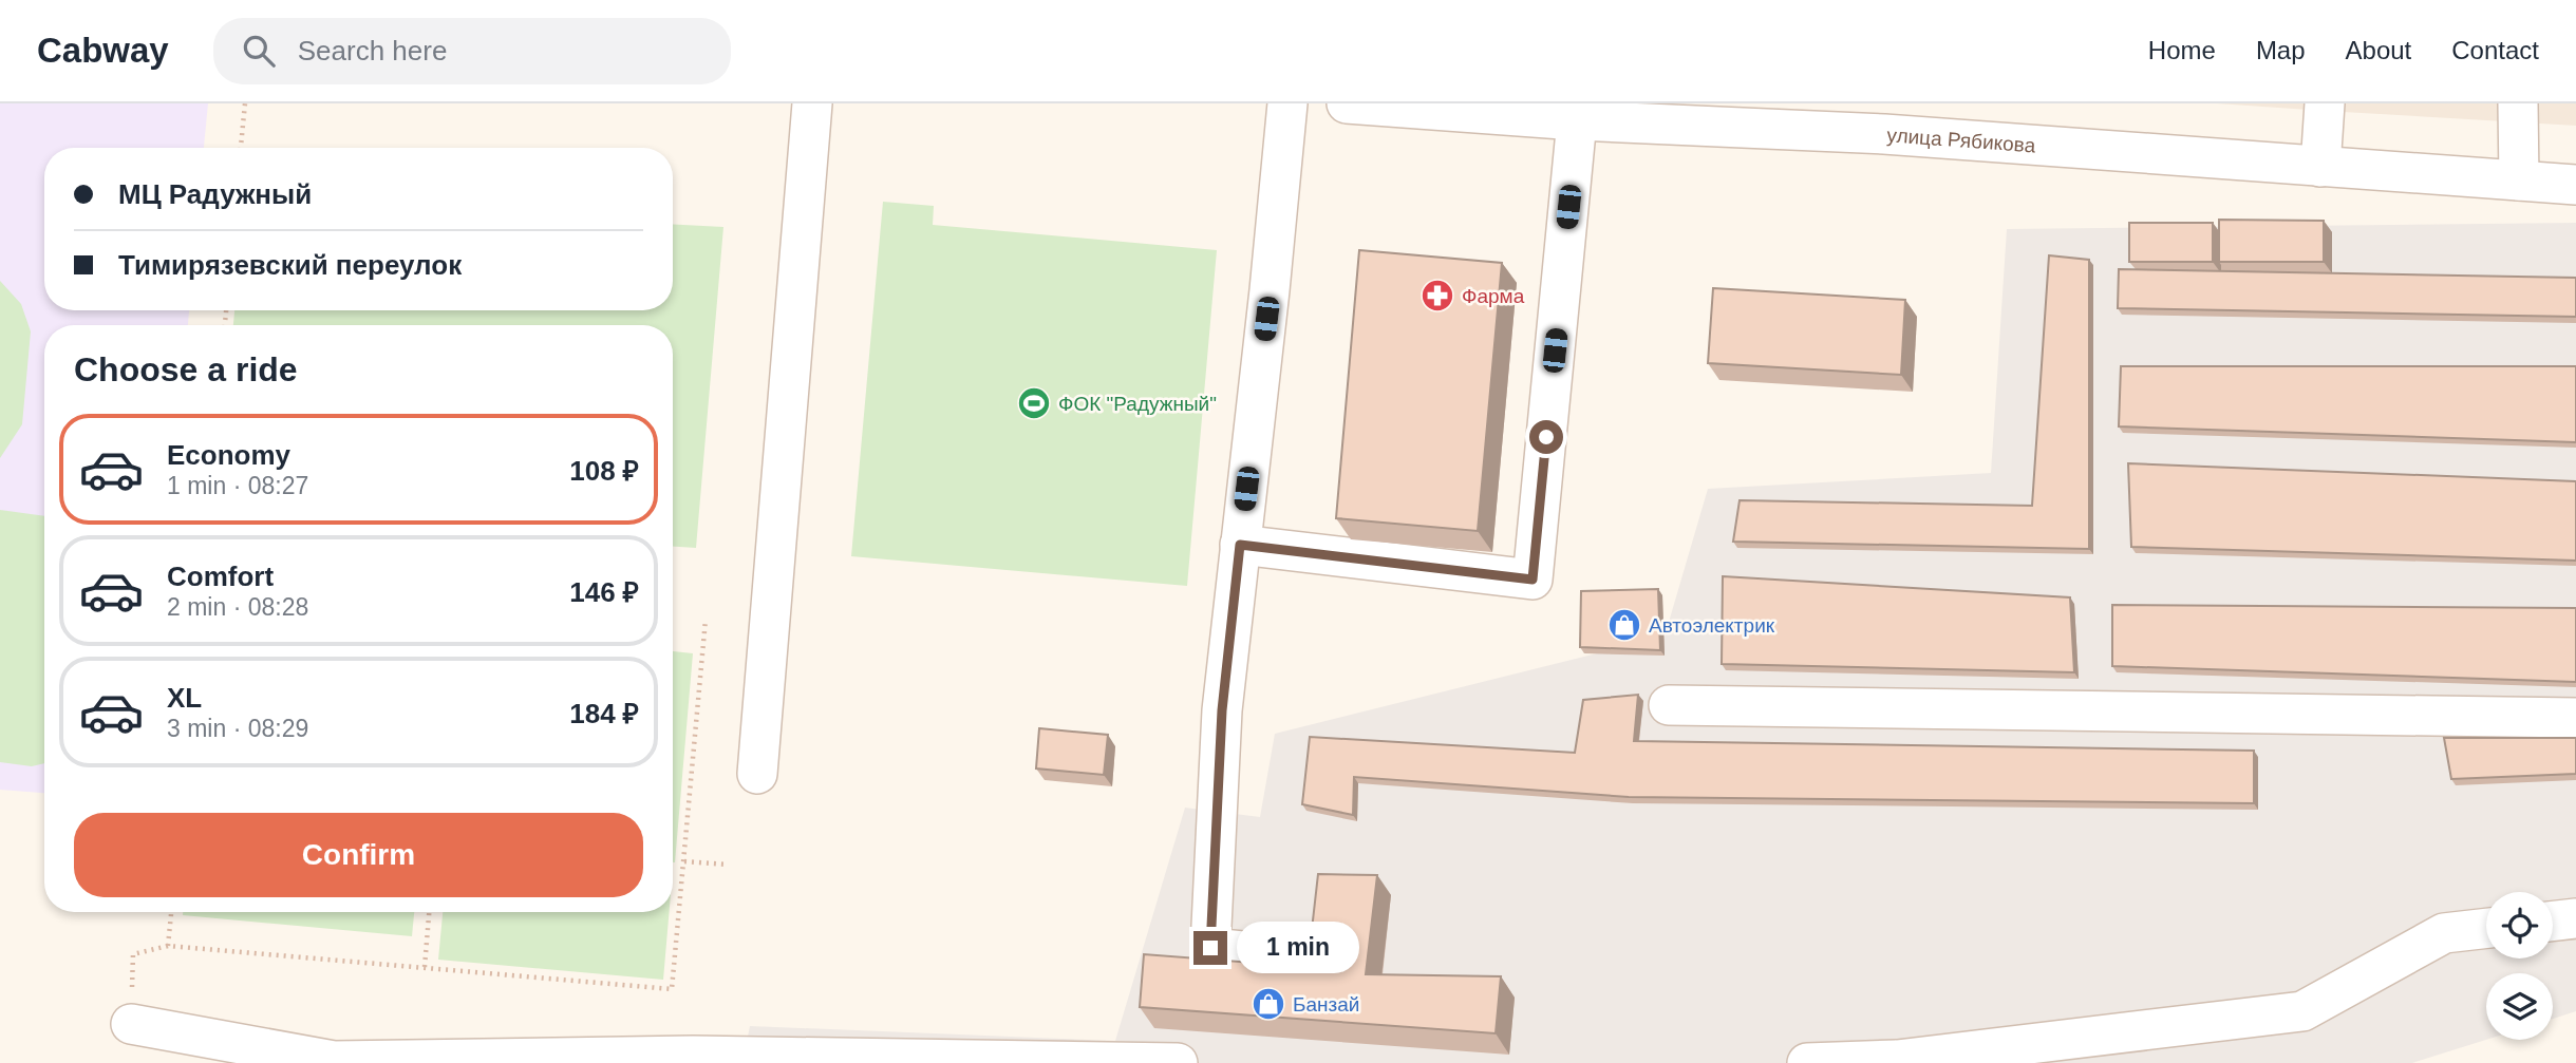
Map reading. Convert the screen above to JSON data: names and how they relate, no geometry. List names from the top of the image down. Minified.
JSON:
{"streets":{"street":["улица Рябикова"]},"places":{"pharmacy":["Фарма"],"sports":["ФОК \"Радужный\""],"shop":["Автоэлектрик","Банзай"]},"page":{"header":"Cabway","search":"Search here","nav":["Home","Map","About","Contact"],"banner":["МЦ Радужный","Тимирязевский переулок"],"heading":"Choose a ride","list":[{"name":"Economy","note":"1 min · 08:27","value":"108 ₽"},{"name":"Comfort","note":"2 min · 08:28","value":"146 ₽"},{"name":"XL","note":"3 min · 08:29","value":"184 ₽"}],"buttons":"Confirm","bubble":"1 min"}}
